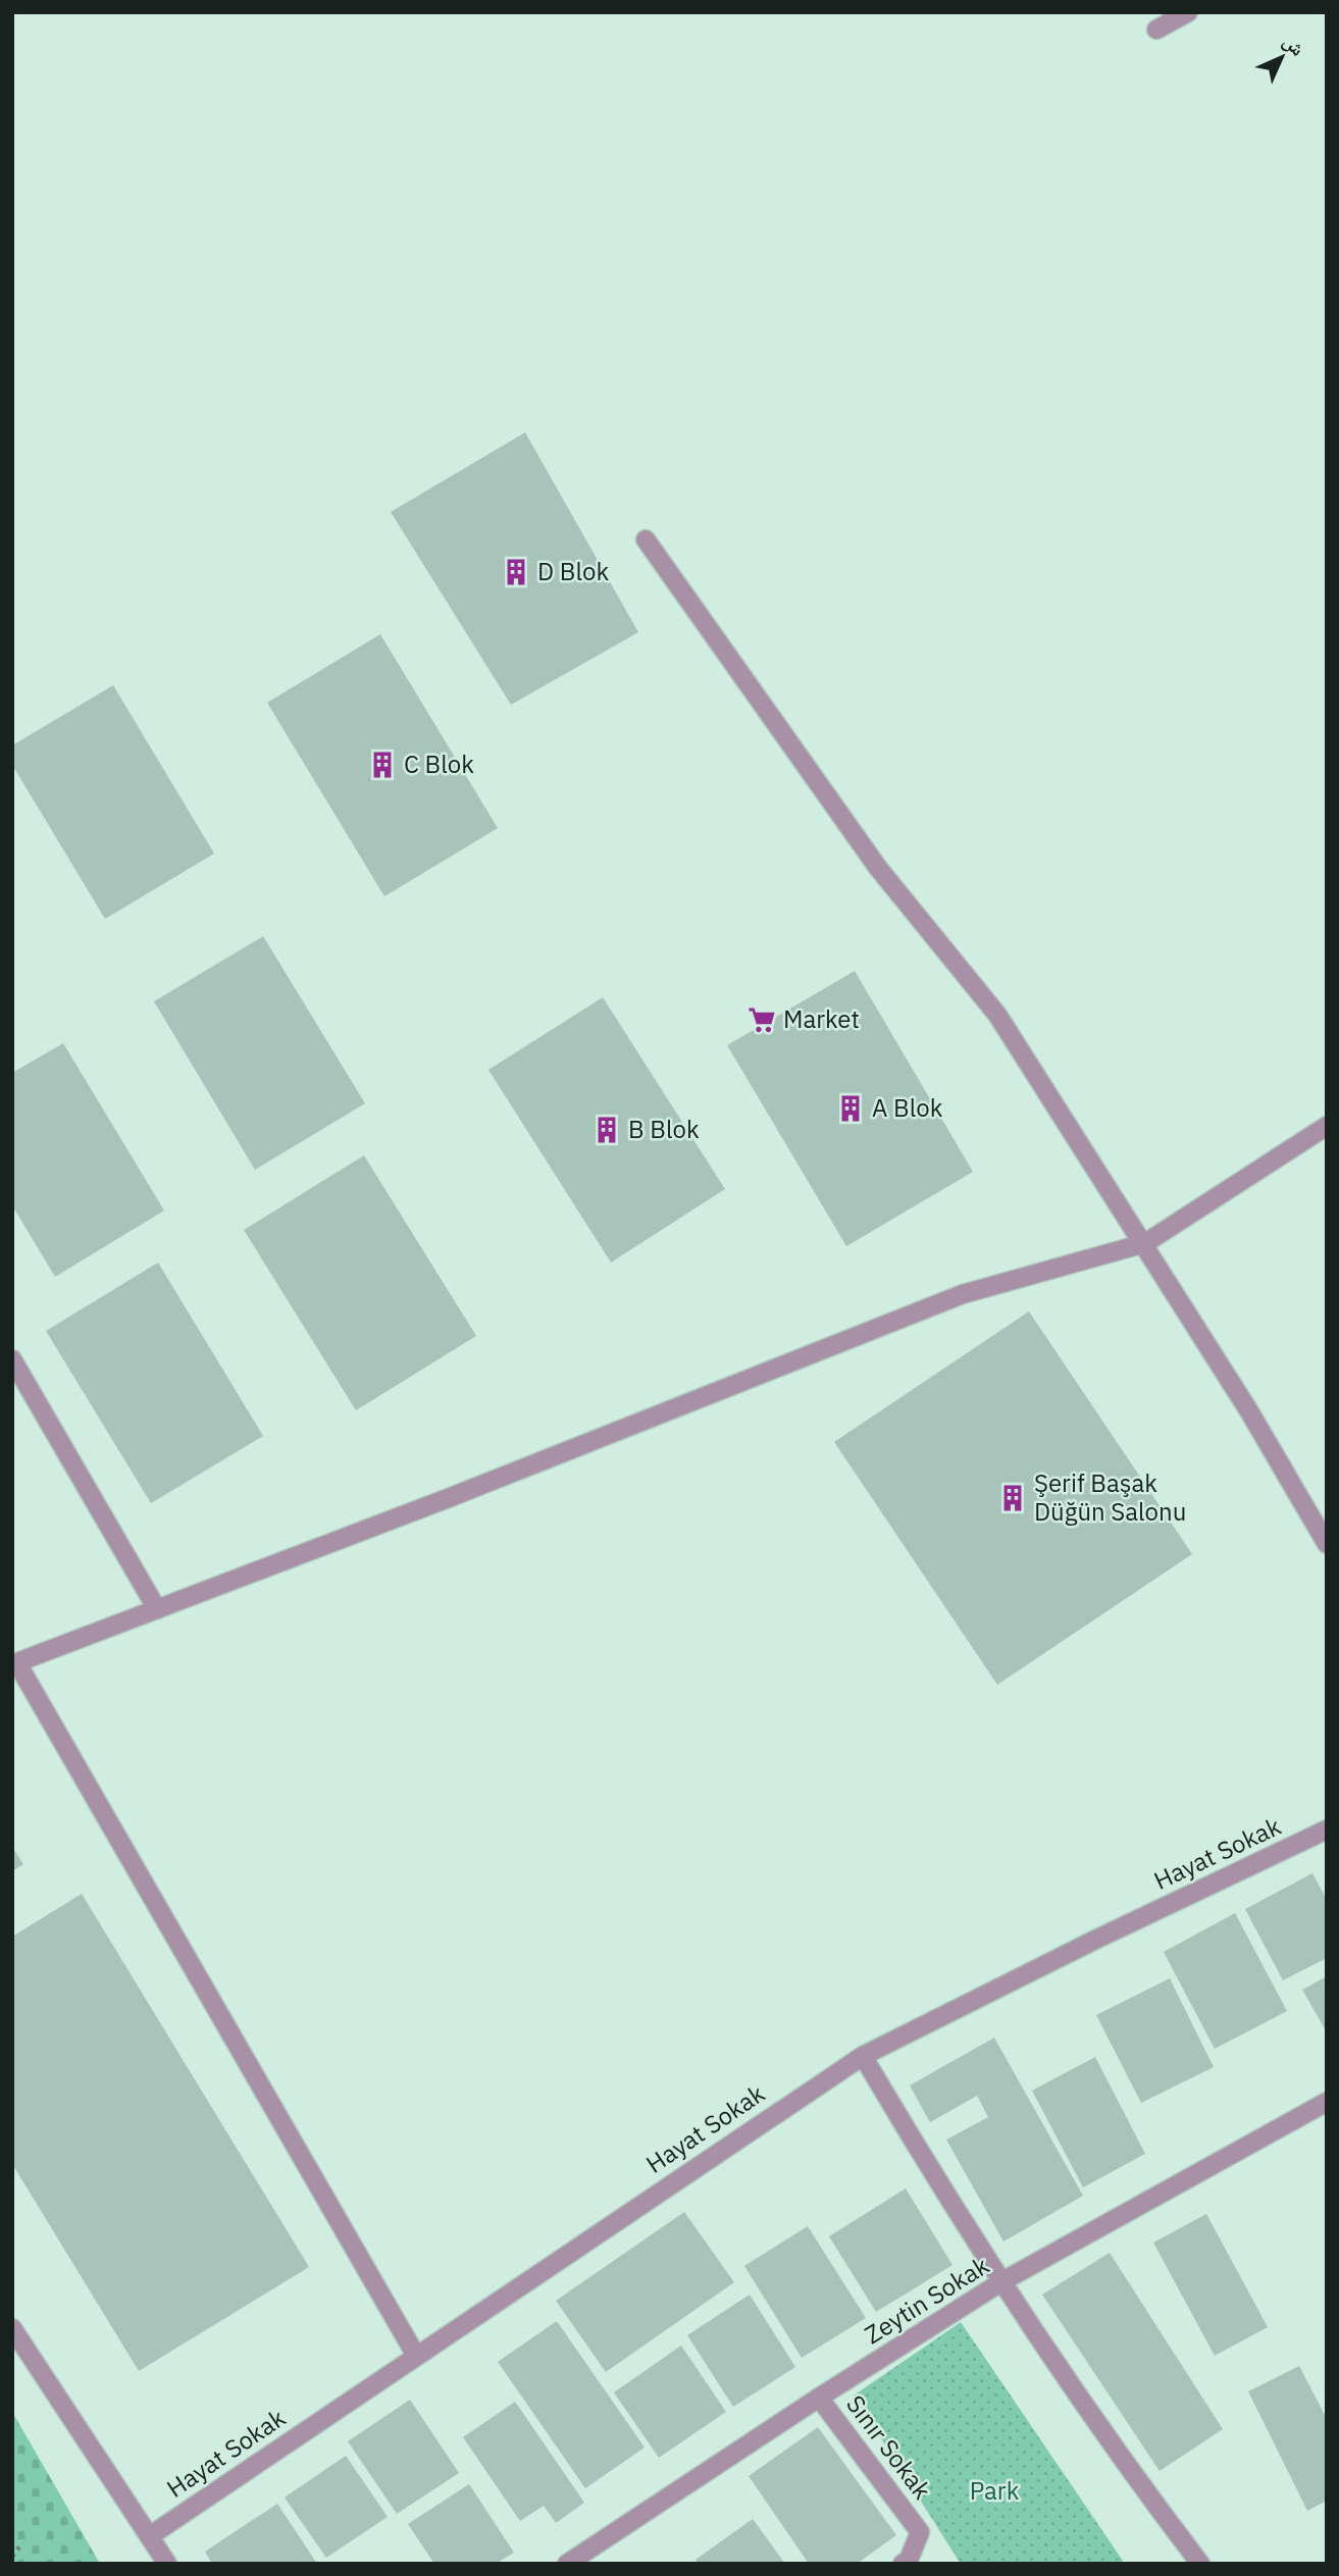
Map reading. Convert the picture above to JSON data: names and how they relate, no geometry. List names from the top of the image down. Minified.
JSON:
{"streets":{"street":["Hayat Sokak","Zeytin Sokak","Sınır Sokak"]},"crossings":[["Zeytin Sokak","Sınır Sokak"]],"parks":["Park"],"places":{"building":["D Blok","C Blok","A Blok","B Blok","Şerif Başak Düğün Salonu"],"supermarket":["Market"]},"north":"top right"}
